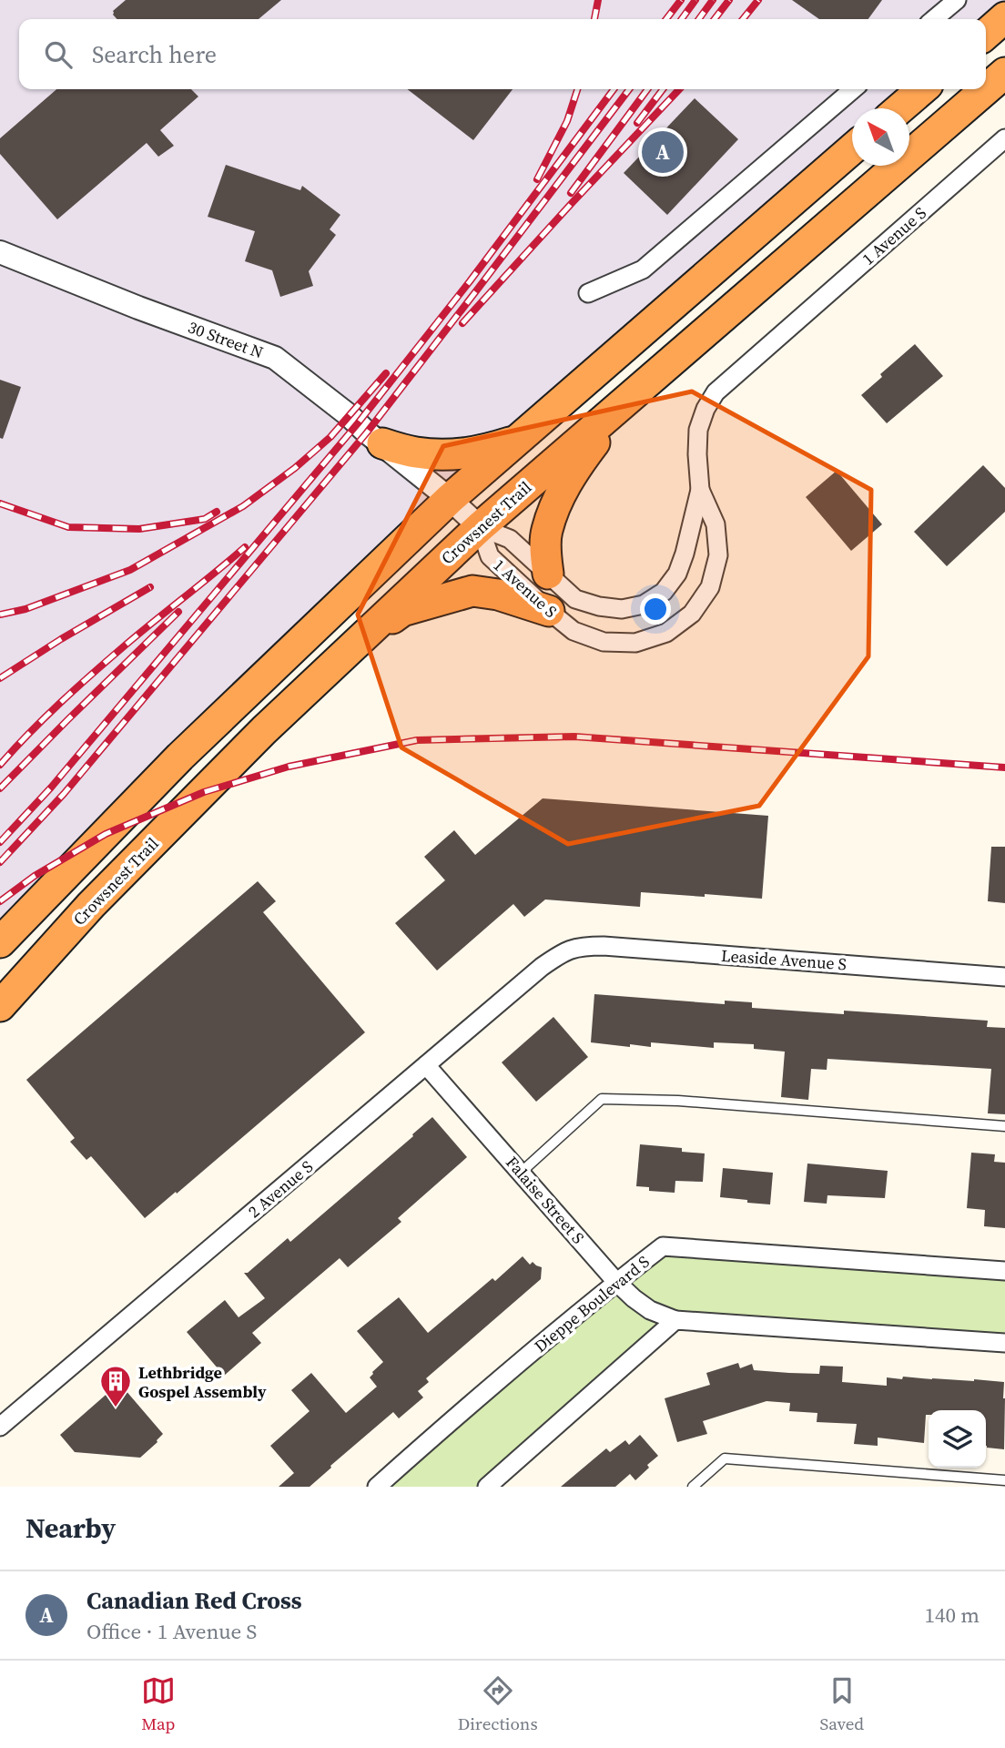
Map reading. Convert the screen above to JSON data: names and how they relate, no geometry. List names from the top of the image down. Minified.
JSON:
{"streets":{"highway":["Crowsnest Trail"],"street":["1 Avenue S","30 Street N","Leaside Avenue S","2 Avenue S","Falaise Street S","Dieppe Boulevard S"]},"crossings":[["1 Avenue S","30 Street N"],["1 Avenue S","Crowsnest Trail"],["30 Street N","Crowsnest Trail"],["Leaside Avenue S","2 Avenue S"],["2 Avenue S","Falaise Street S"],["Falaise Street S","Dieppe Boulevard S"]],"places":{"building":["Lethbridge Gospel Assembly"]},"north":"top left","page":{"search":"Search here","pins":"A","heading":"Nearby","list":[{"mark":"A","name":"Canadian Red Cross","note":"Office · 1 Avenue S","value":"140 m"}],"nav":["Map","Directions","Saved"]}}
